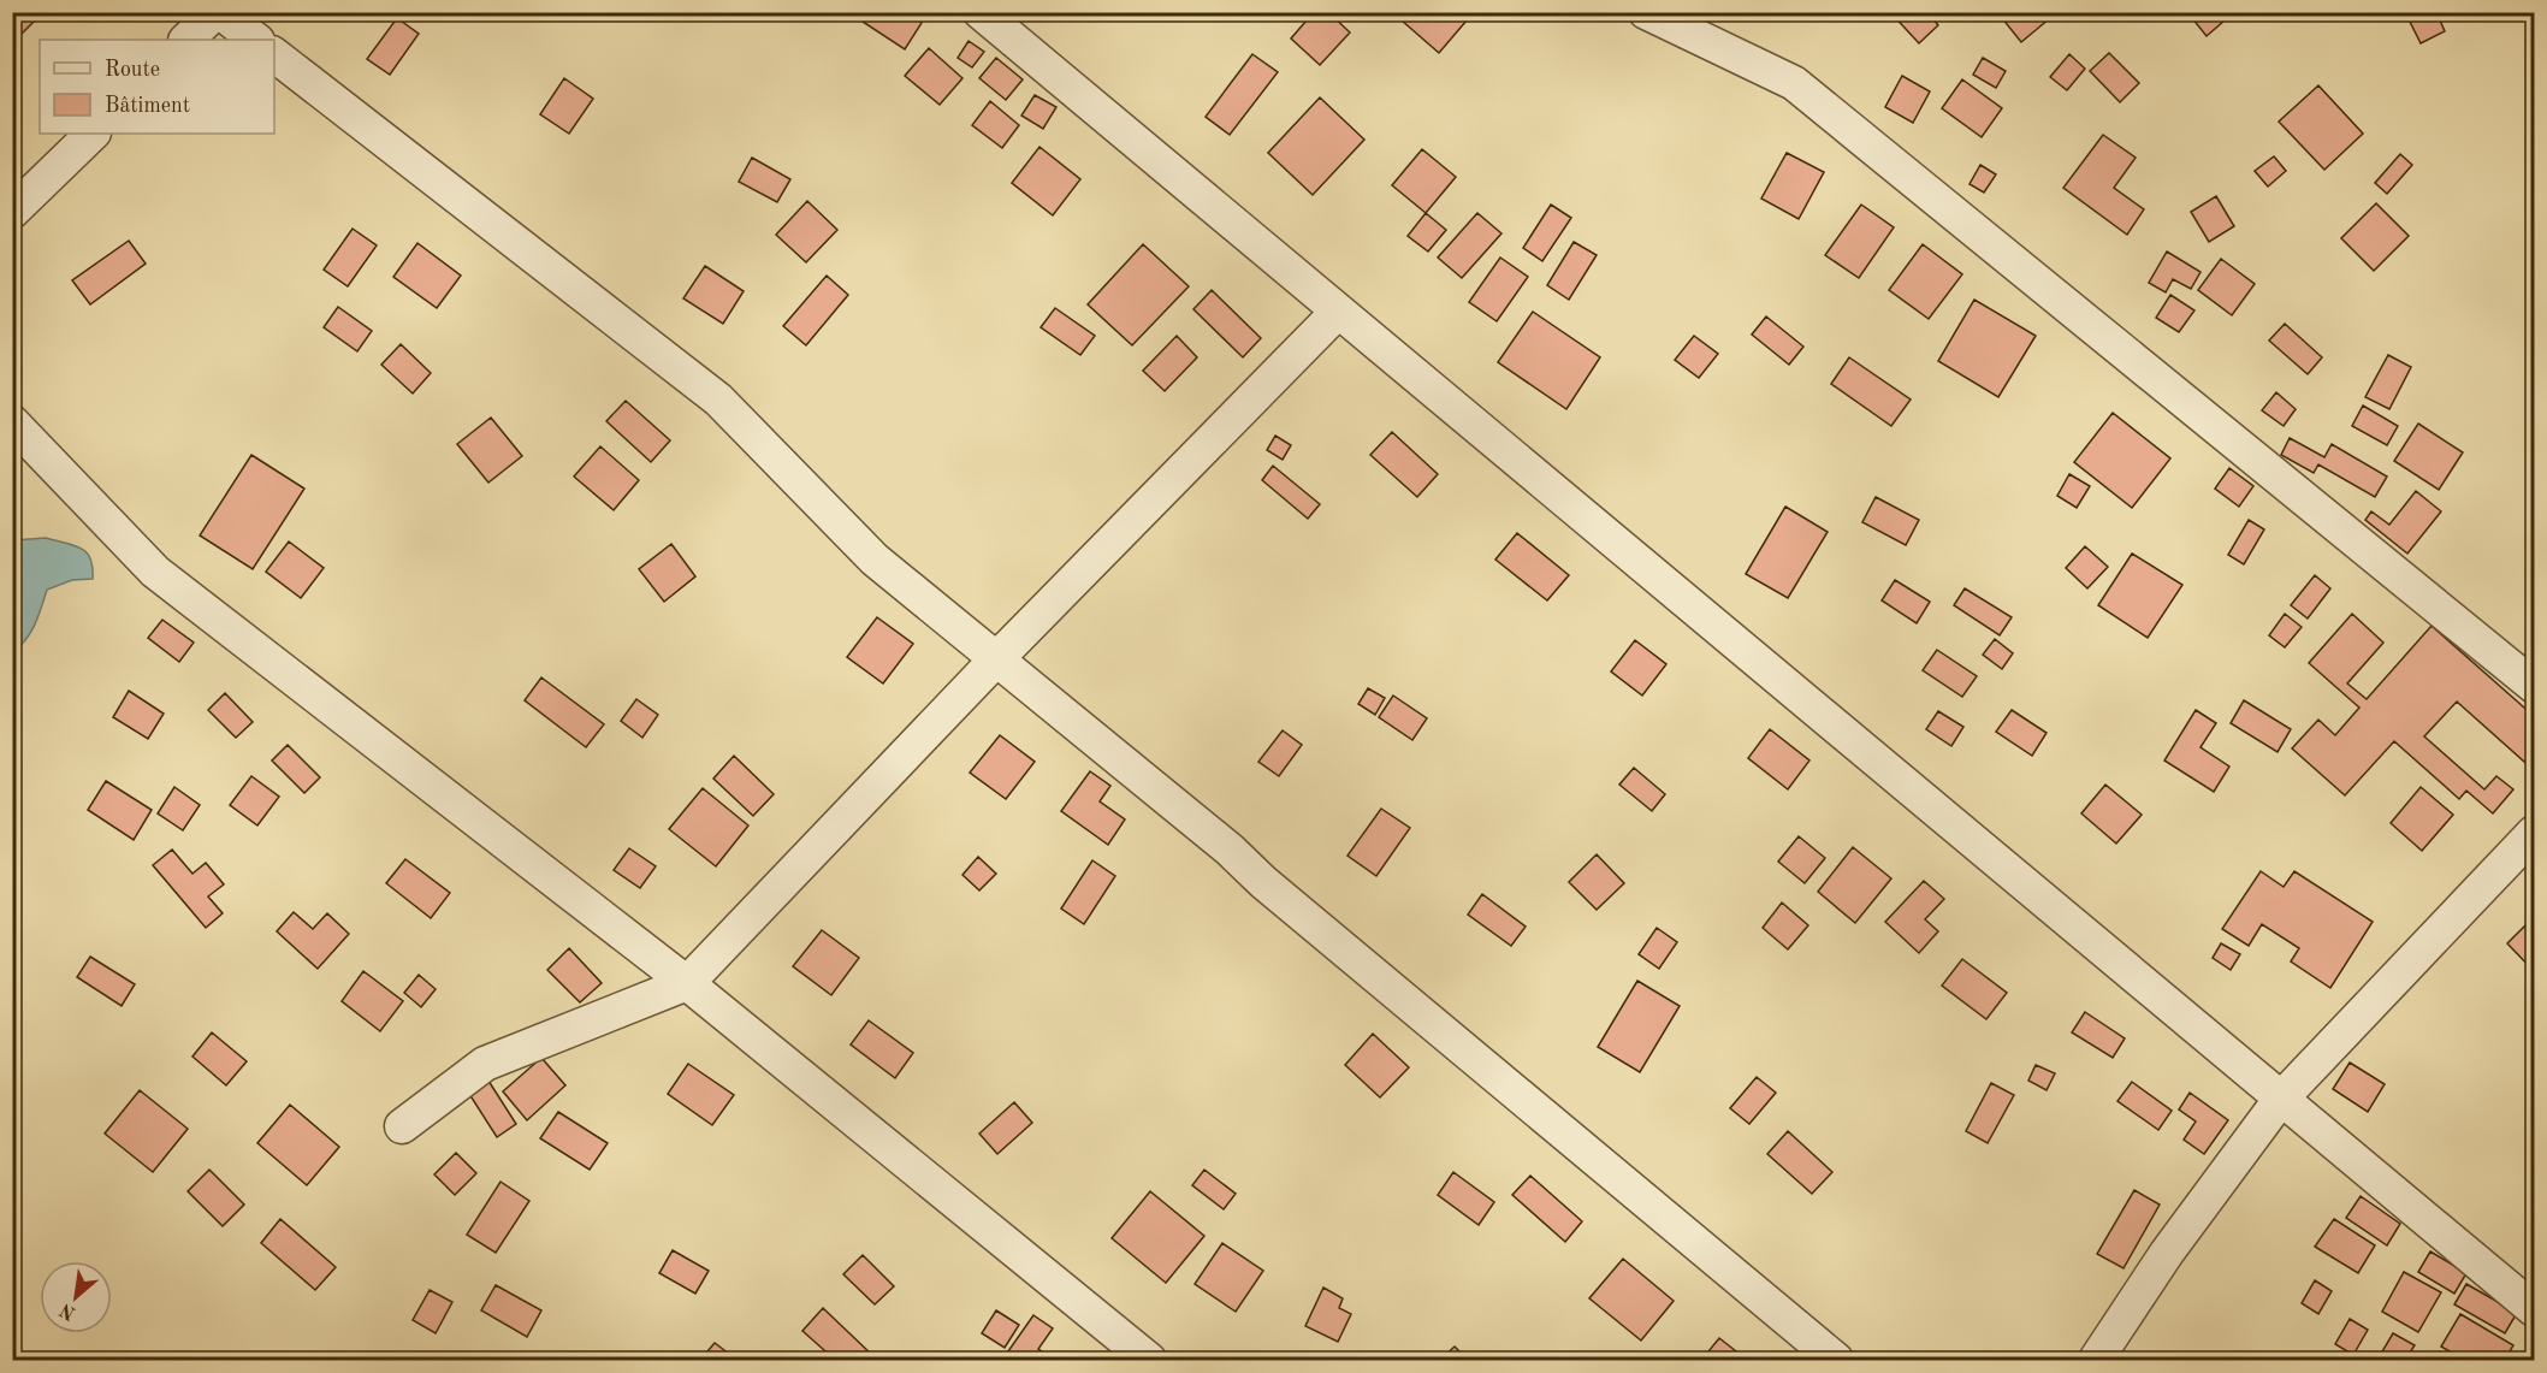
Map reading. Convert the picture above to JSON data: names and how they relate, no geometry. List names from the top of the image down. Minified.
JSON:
{"legend":["Route","Bâtiment"],"north":"bottom left"}
